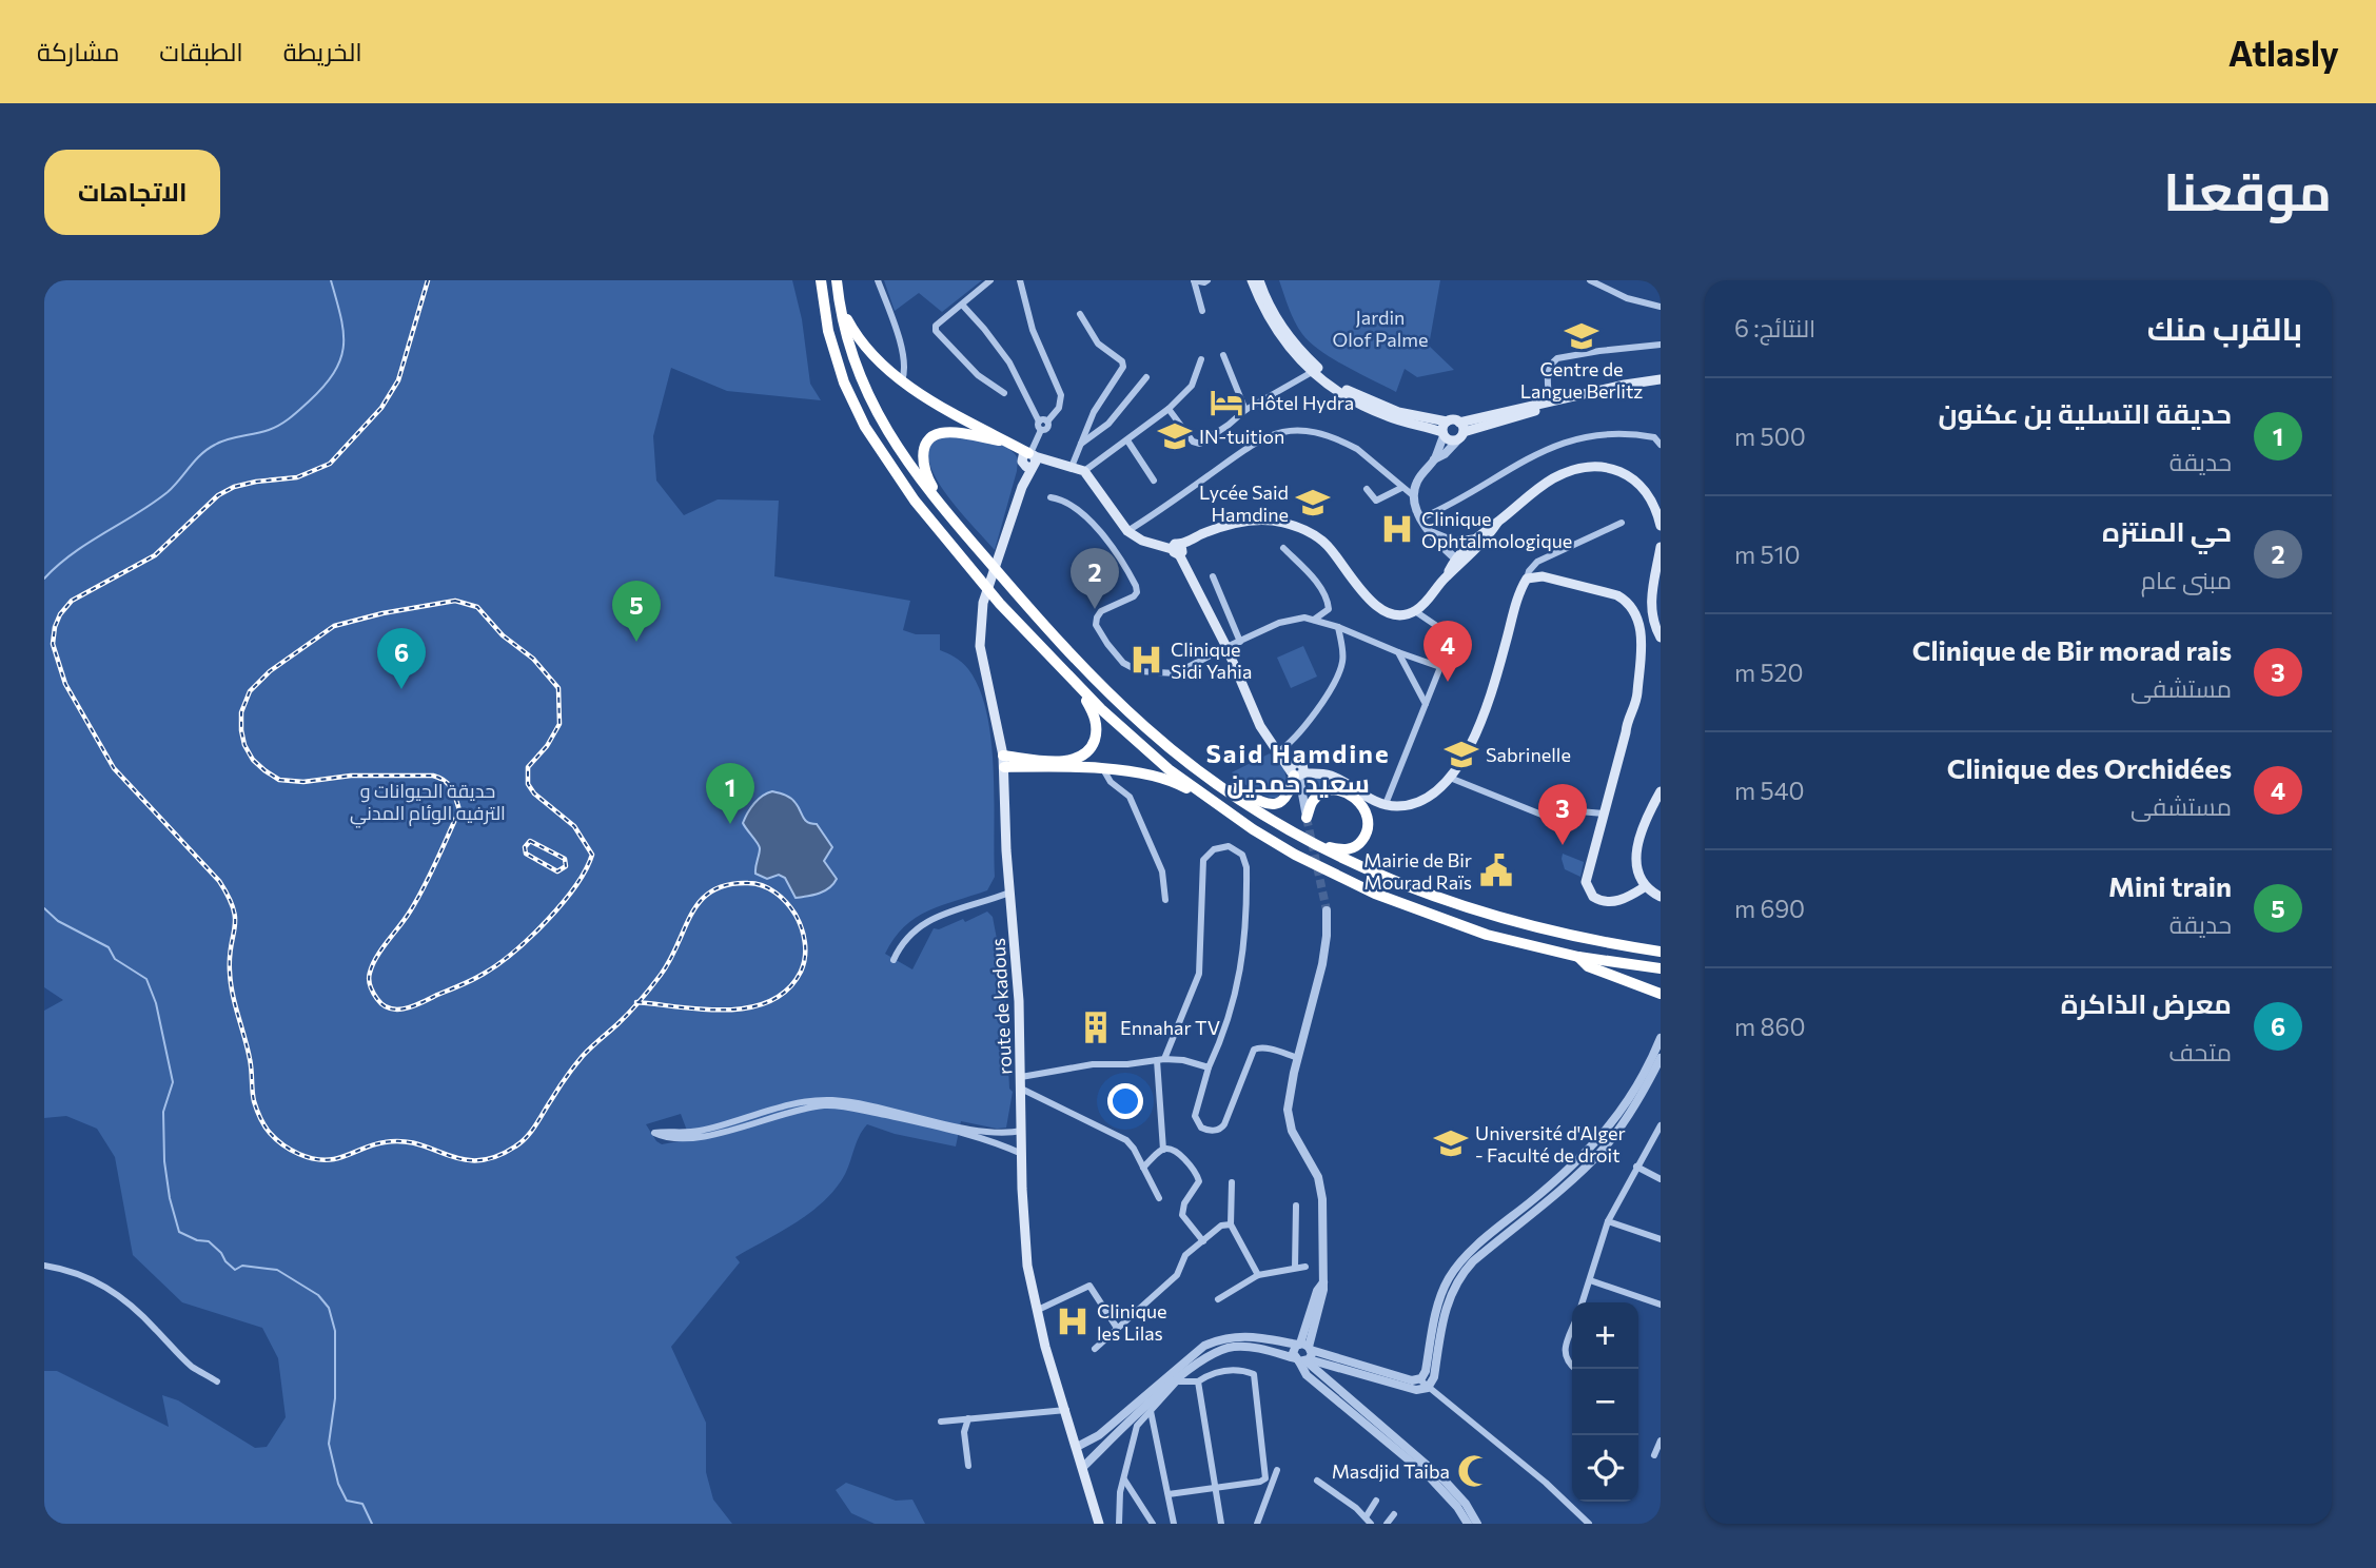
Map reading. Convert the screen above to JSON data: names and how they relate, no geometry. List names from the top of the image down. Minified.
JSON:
{"streets":{"main road":["route de kadous"]},"districts":["Said Hamdine سعيد حمدين"],"parks":["Jardin Olof Palme","حديقة الحيوانات و الترفيه الوئام المدني"],"places":{"school or university":["Centre de Langue Berlitz","IN-tuition","Lycée Said Hamdine","Sabrinelle","Université d'Alger - Faculté de droit"],"hotel":["Hôtel Hydra"],"hospital":["Clinique Ophtalmologique","Clinique Sidi Yahia","Clinique les Lilas"],"public building":["Mairie de Bir Mourad Raïs"],"building":["Ennahar TV"],"mosque":["Masdjid Taiba"]},"page":{"header":"Atlasly","nav":["الخريطة","الطبقات","مشاركة"],"title":"موقعنا","buttons":"الاتجاهات","heading":["بالقرب منك","النتائج: 6"],"list":[{"mark":"1","name":"حديقة التسلية بن عكنون","note":"حديقة","value":"500 m"},{"mark":"2","name":"حي المنتزه","note":"مبنى عام","value":"510 m"},{"mark":"3","name":"Clinique de Bir morad rais","note":"مستشفى","value":"520 m"},{"mark":"4","name":"Clinique des Orchidées","note":"مستشفى","value":"540 m"},{"mark":"5","name":"Mini train","note":"حديقة","value":"690 m"},{"mark":"6","name":"معرض الذاكرة","note":"متحف","value":"860 m"}],"pins":["2","5","4","6","1","3"],"map_buttons":["+","−"]}}
